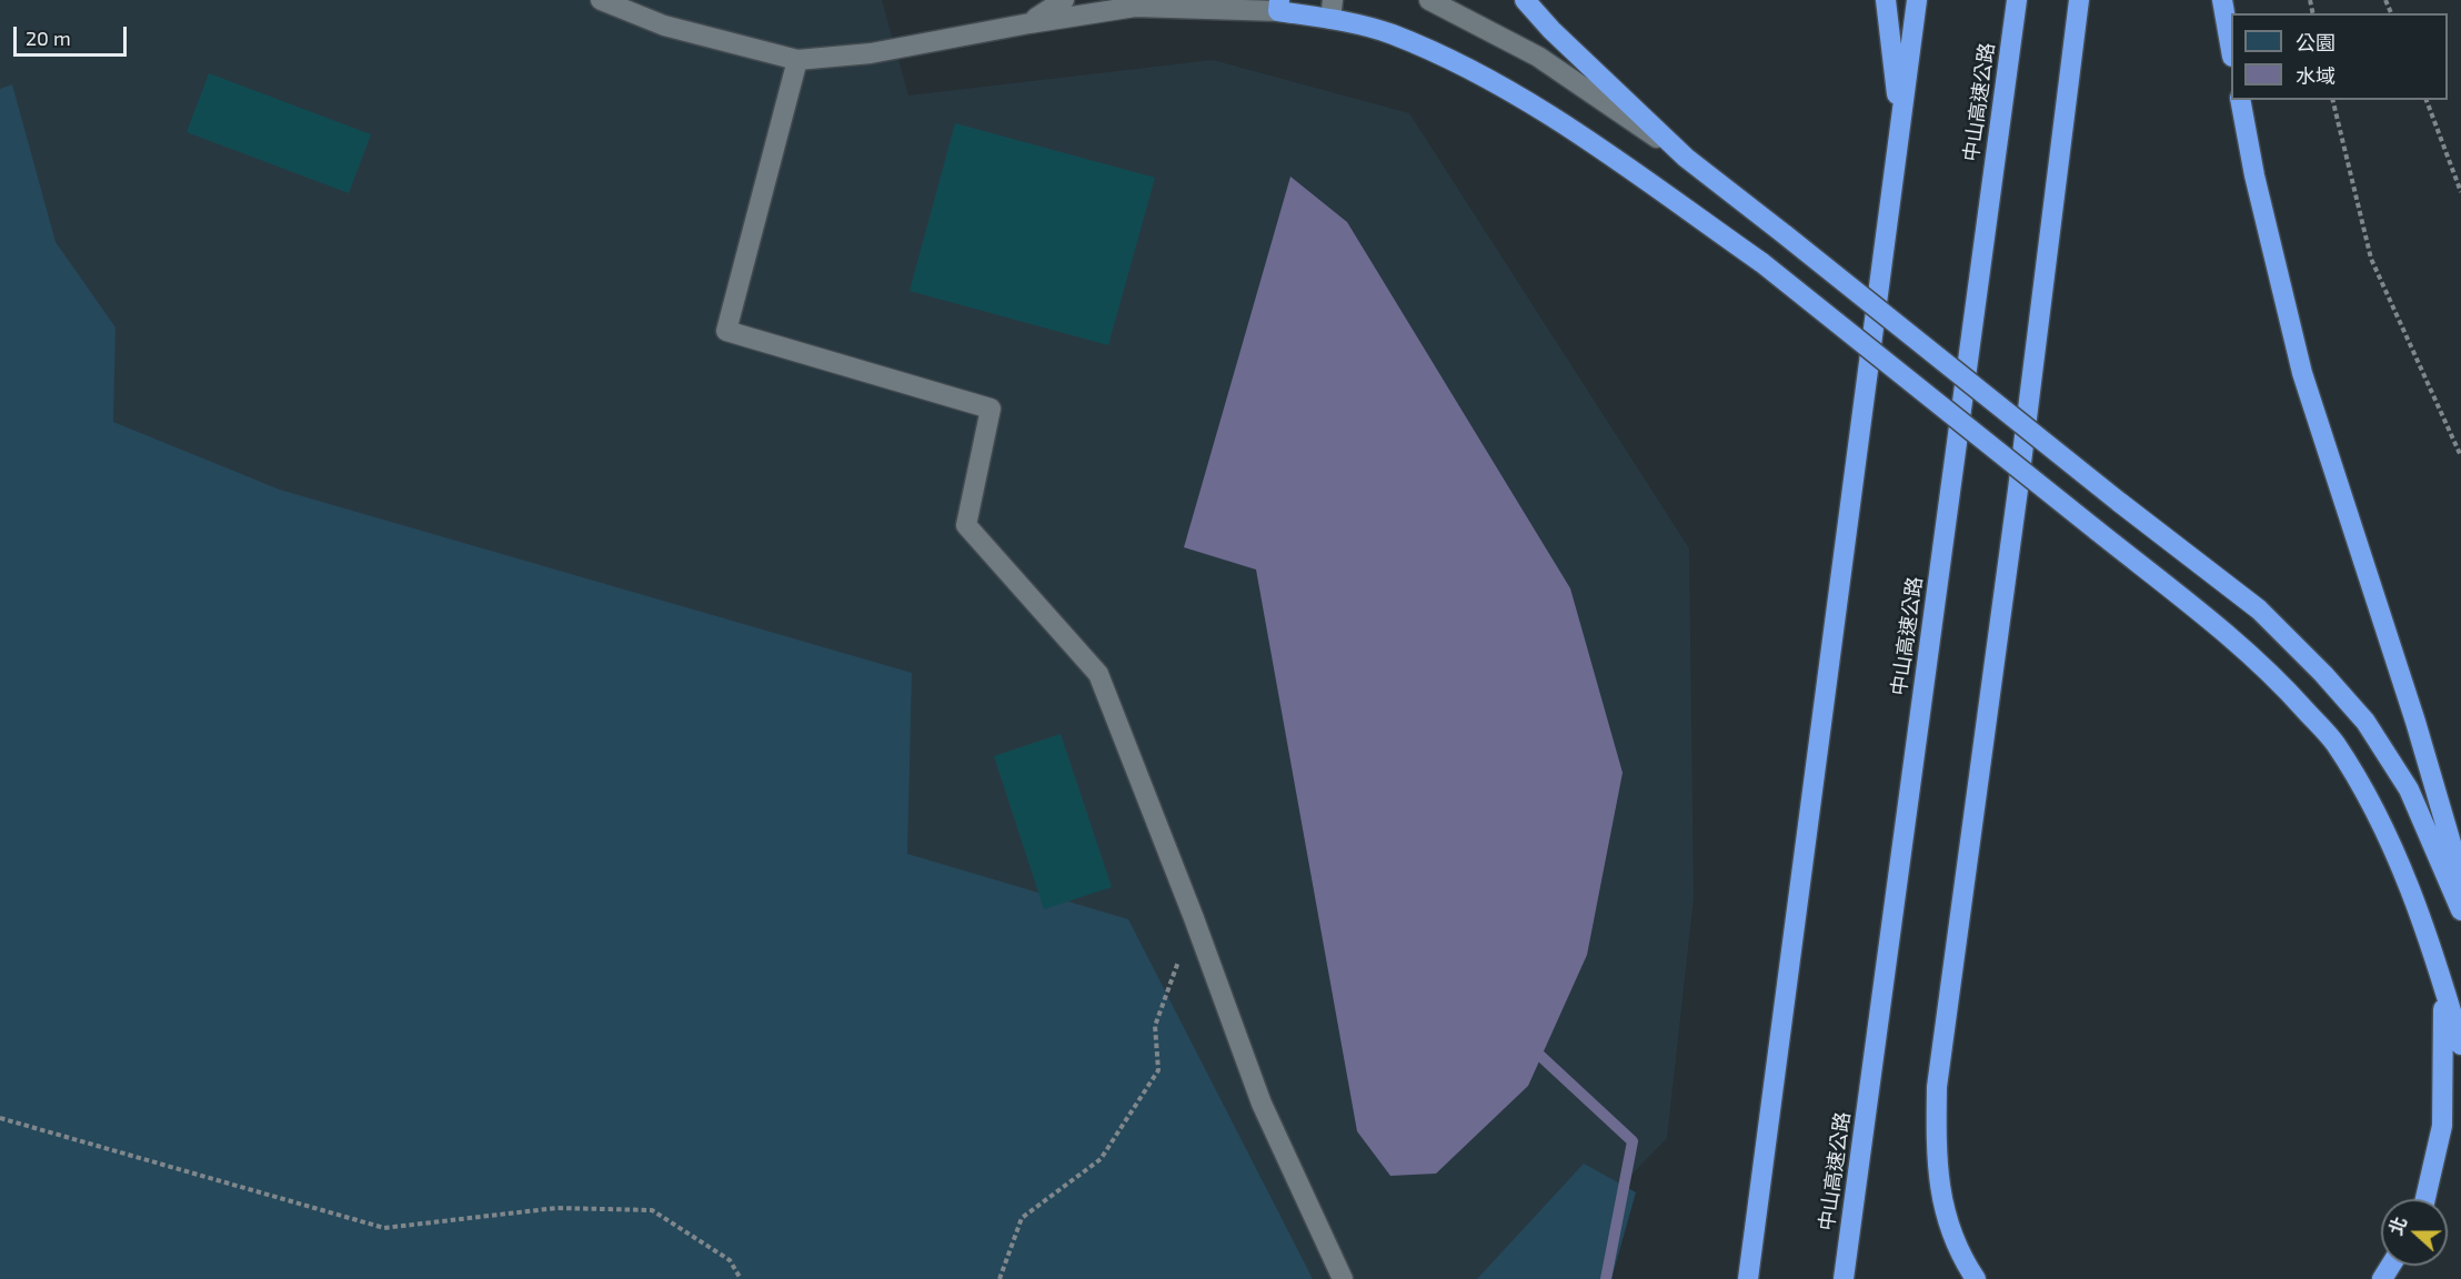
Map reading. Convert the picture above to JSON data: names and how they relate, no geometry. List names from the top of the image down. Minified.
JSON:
{"streets":{"highway":["中山高速公路"]},"legend":["公園","水域"],"scale_bar":"20 m","north":"left"}
